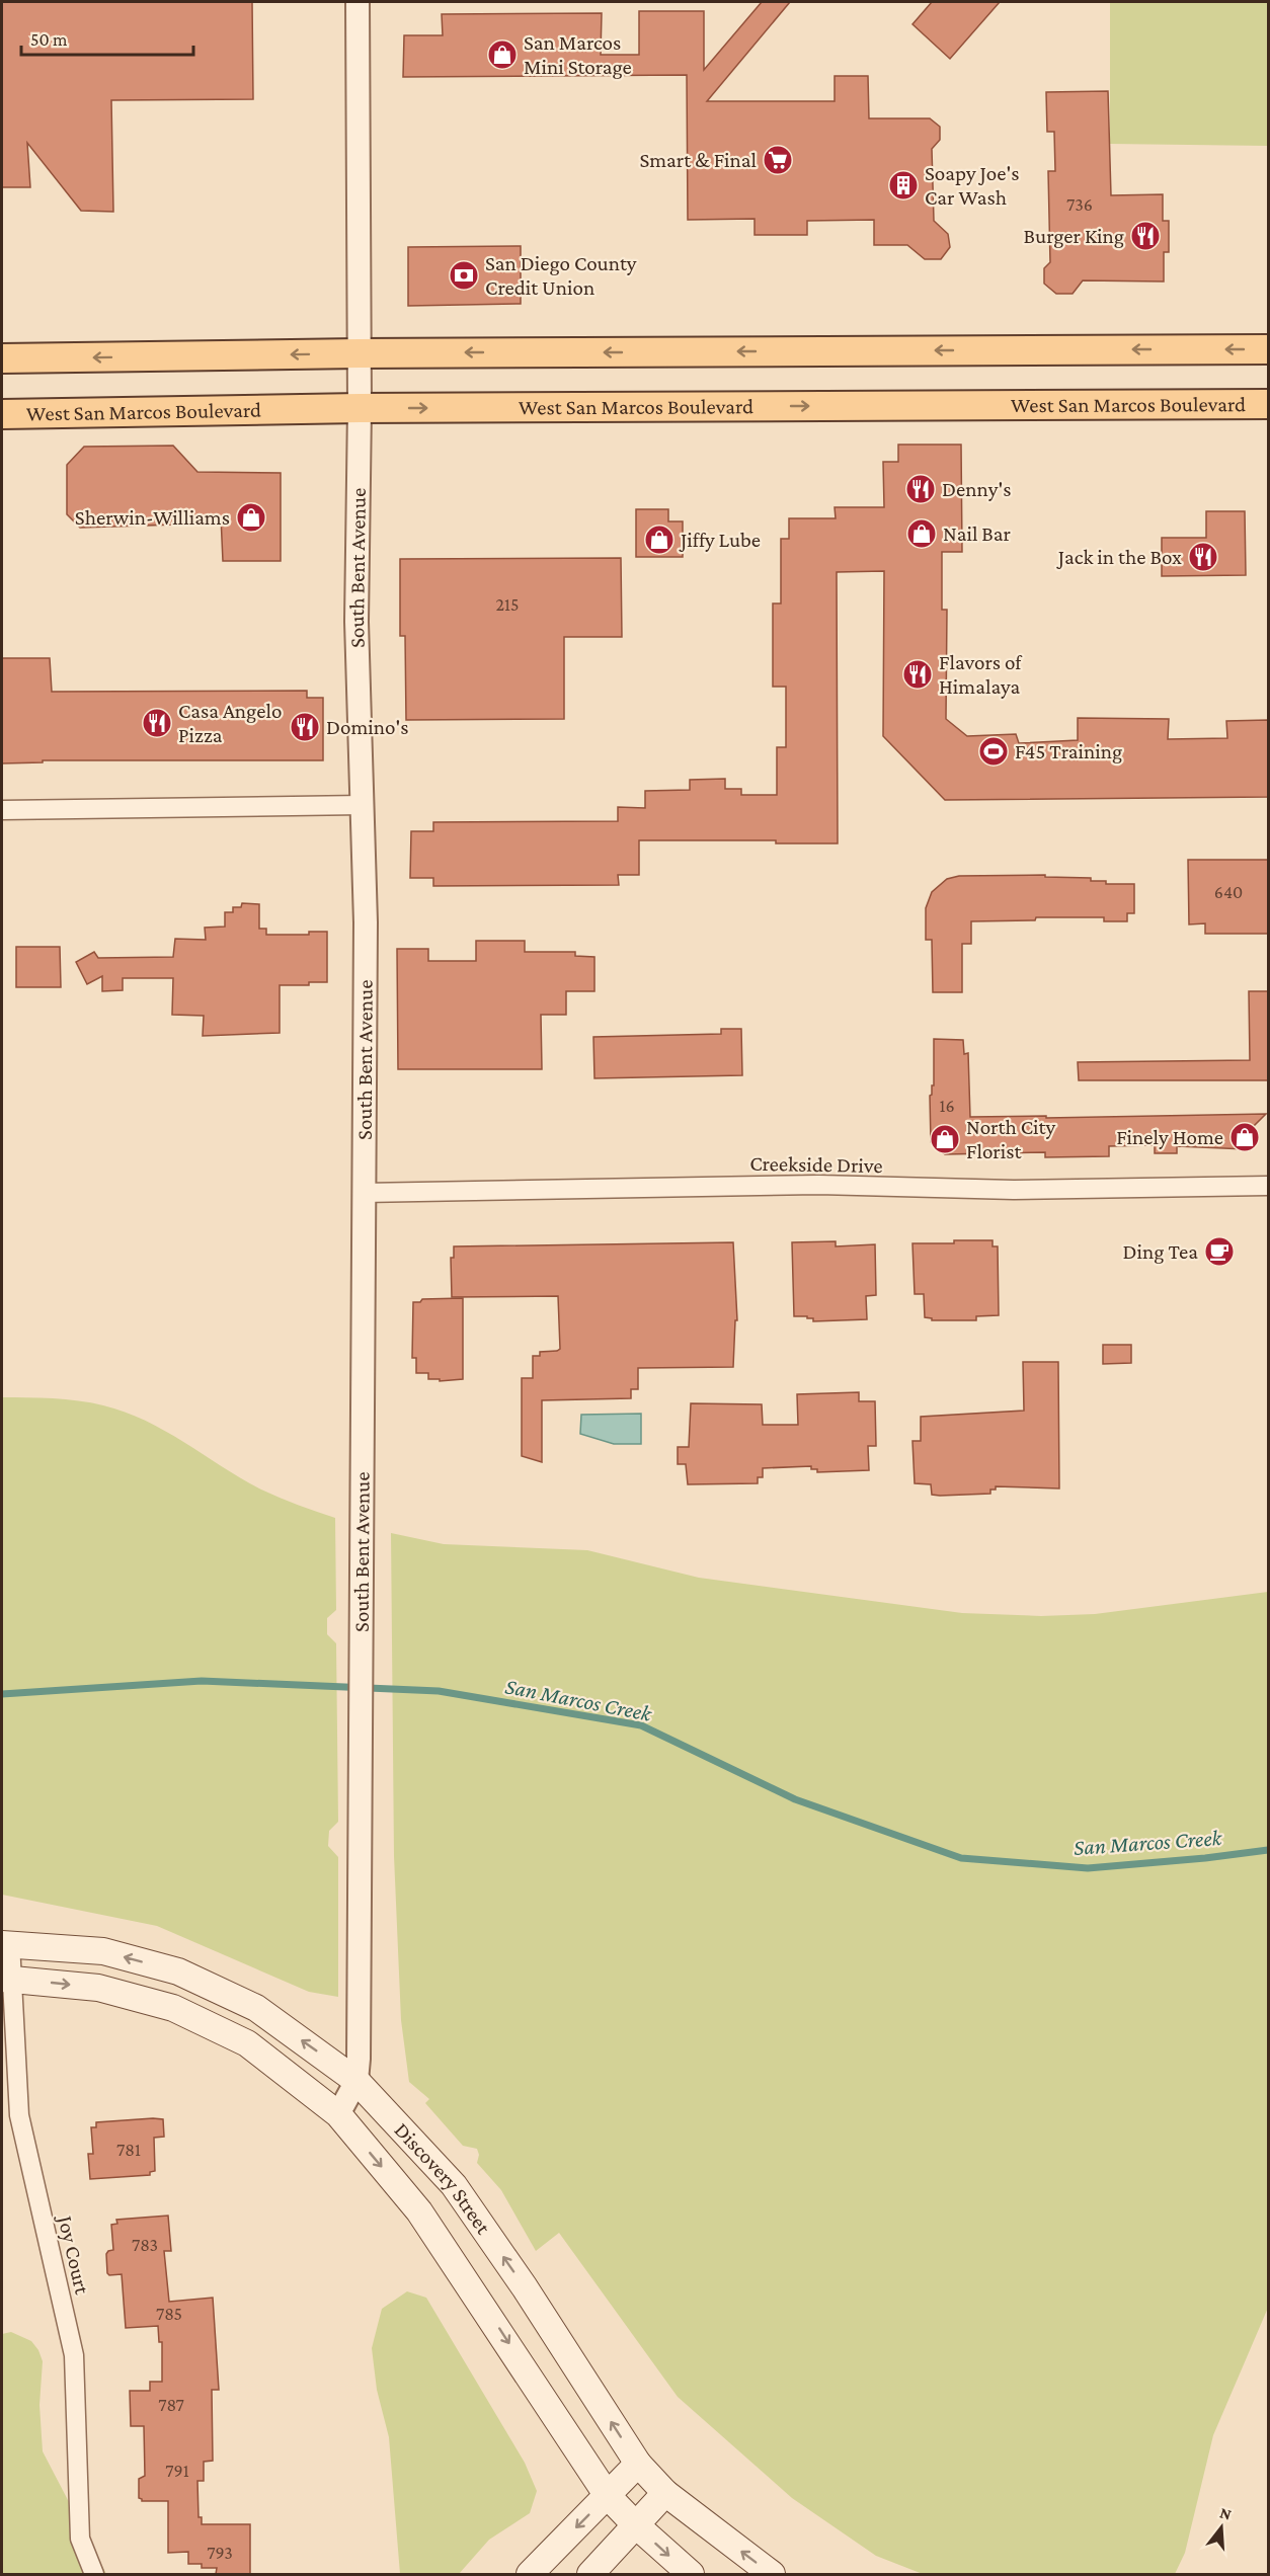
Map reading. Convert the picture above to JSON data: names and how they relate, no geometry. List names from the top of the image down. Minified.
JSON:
{"streets":{"main road":["West San Marcos Boulevard","Discovery Street"],"street":["South Bent Avenue","Creekside Drive","Joy Court"]},"crossings":[["West San Marcos Boulevard","South Bent Avenue"],["South Bent Avenue","Creekside Drive"],["South Bent Avenue","Discovery Street"],["Discovery Street","Joy Court"]],"water":["San Marcos Creek"],"places":{"shop":["San Marcos Mini Storage","Sherwin-Williams","Nail Bar","Jiffy Lube","Finely Home","North City Florist"],"supermarket":["Smart & Final"],"building":["Soapy Joe's Car Wash"],"restaurant":["Burger King","Denny's","Jack in the Box","Flavors of Himalaya","Casa Angelo Pizza","Domino's"],"bank":["San Diego County Credit Union"],"sports":["F45 Training"],"cafe":["Ding Tea"]},"house_numbers":["736","215","640","16","781","783","785","787","791","793"],"scale_bar":"50 m","north":"top"}
